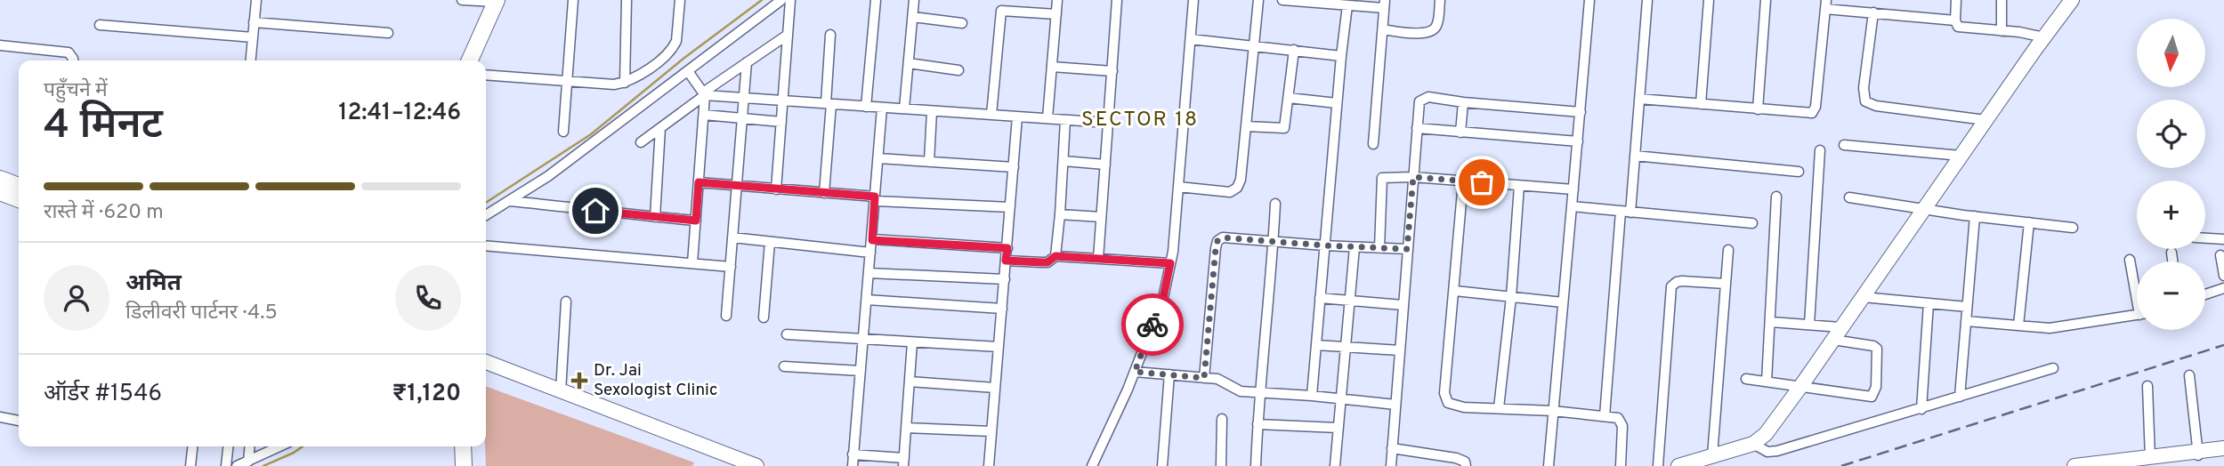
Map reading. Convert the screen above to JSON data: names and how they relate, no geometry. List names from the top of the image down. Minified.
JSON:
{"districts":["SECTOR 18"],"places":{"health":["Dr. Jai Sexologist Clinic"]},"north":"bottom","page":{"map_buttons":["+","−"],"heading":["4 मिनट","पहुँचने में","12:41–12:46"],"panel":["अमित","डिलीवरी पार्टनर · 4.5","ऑर्डर #1546","₹1,120"],"bar":"रास्ते में · 620 m"}}
